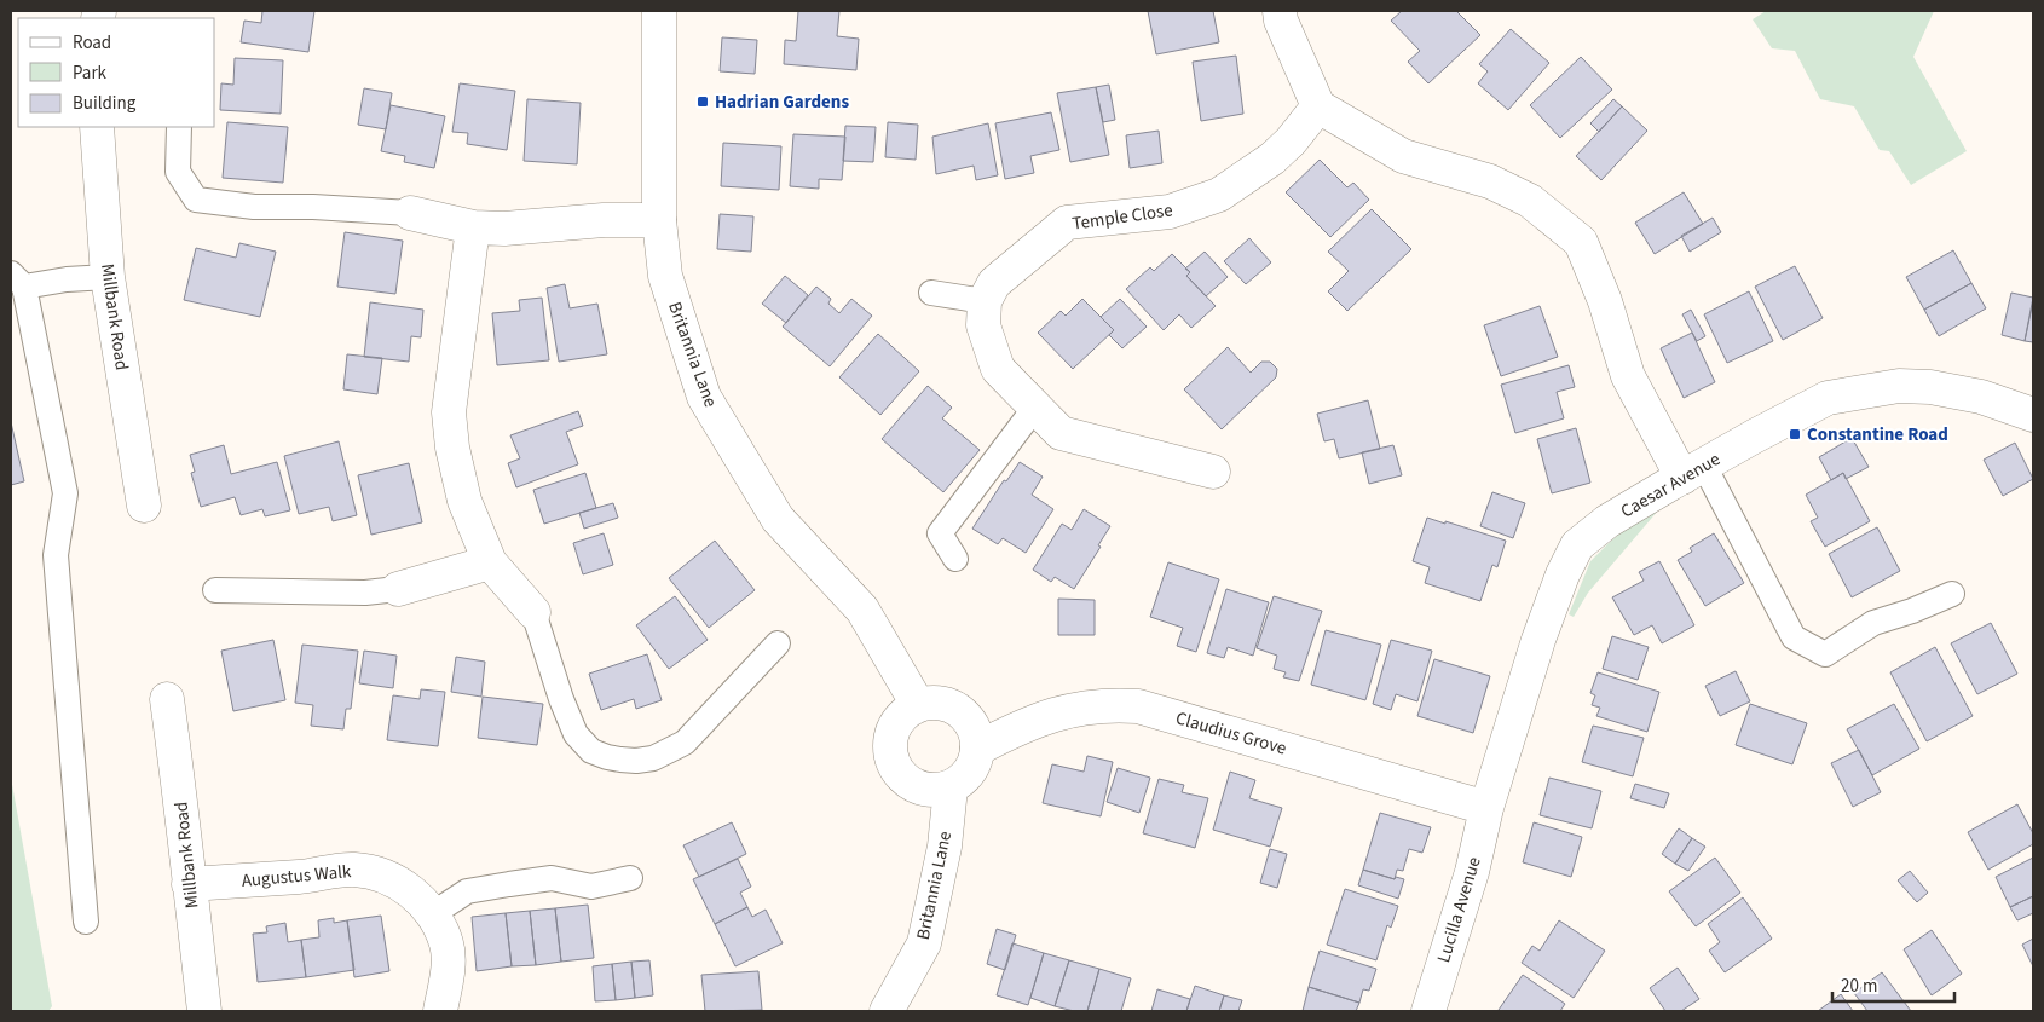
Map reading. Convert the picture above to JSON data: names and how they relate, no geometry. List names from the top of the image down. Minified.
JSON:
{"streets":{"street":["Temple Close","Millbank Road","Britannia Lane","Caesar Avenue","Claudius Grove","Augustus Walk","Lucilla Avenue"]},"crossings":[["Millbank Road","Augustus Walk"],["Britannia Lane","Claudius Grove"],["Caesar Avenue","Claudius Grove"],["Caesar Avenue","Lucilla Avenue"],["Claudius Grove","Lucilla Avenue"]],"places":{"transit":["Hadrian Gardens","Constantine Road"]},"legend":["Road","Park","Building"],"scale_bar":"20 m"}
